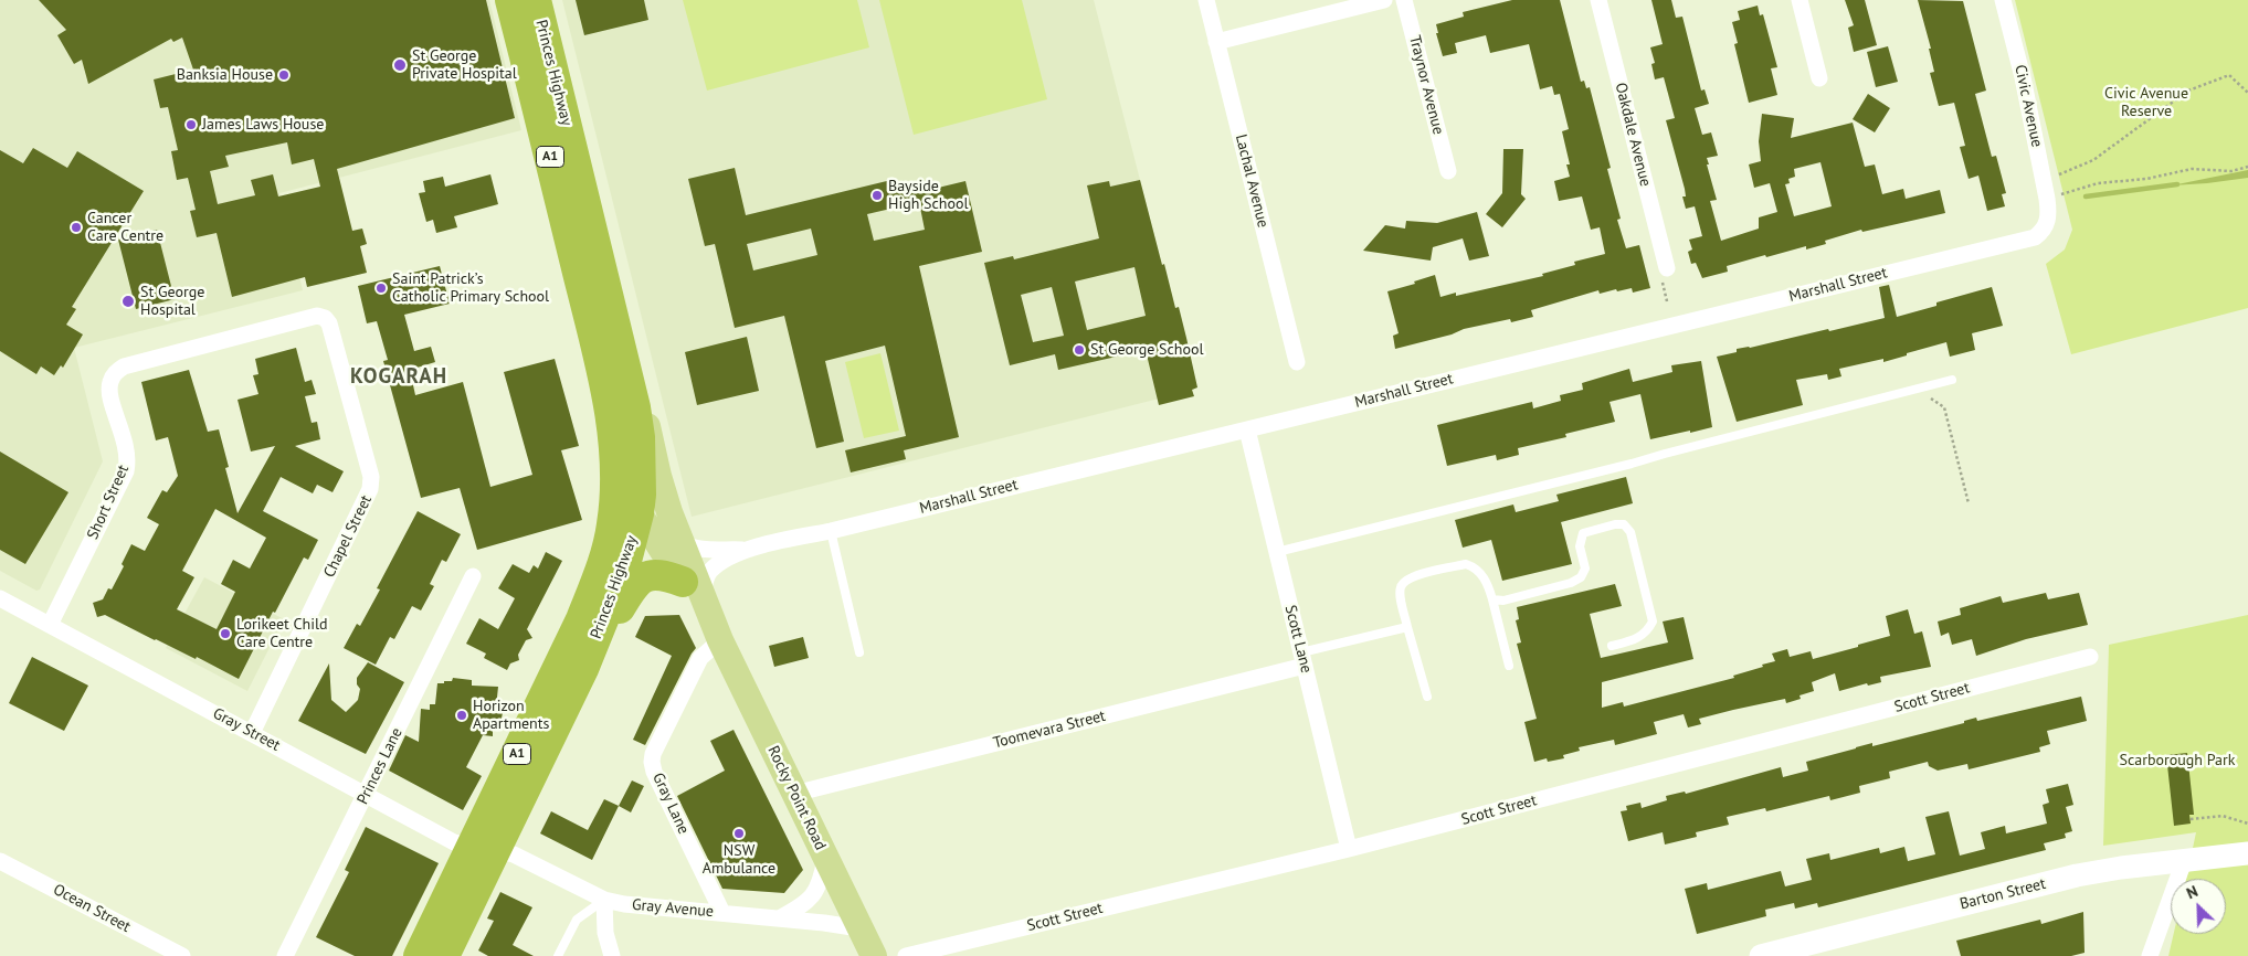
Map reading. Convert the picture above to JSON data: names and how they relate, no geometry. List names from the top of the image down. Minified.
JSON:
{"streets":{"highway":["Princes Highway","A1"],"main road":["Rocky Point Road"],"street":["Traynor Avenue","Civic Avenue","Oakdale Avenue","Lachal Avenue","Marshall Street","Short Street","Chapel Street","Scott Lane","Scott Street","Gray Street","Toomevara Street","Princes Lane","Gray Lane","Barton Street","Ocean Street","Gray Avenue"]},"crossings":[["Princes Highway","Gray Street"],["Princes Highway","Rocky Point Road"],["Princes Highway","Gray Avenue"],["Civic Avenue","Marshall Street"],["Marshall Street","Scott Lane"],["Marshall Street","Rocky Point Road"],["Short Street","Chapel Street"],["Short Street","Gray Street"],["Chapel Street","Gray Street"],["Scott Lane","Scott Street"],["Scott Lane","Toomevara Street"],["Gray Street","Princes Lane"],["Gray Street","Gray Avenue"],["Toomevara Street","Rocky Point Road"],["Rocky Point Road","Gray Lane"],["Rocky Point Road","Gray Avenue"],["Gray Lane","Gray Avenue"]],"districts":["KOGARAH"],"parks":["Civic Avenue Reserve","Scarborough Park"],"places":["St George Private Hospital","Banksia House","James Laws House","Bayside High School","Cancer Care Centre","Saint Patrick’s Catholic Primary School","St George Hospital","St George School","Lorikeet Child Care Centre","Horizon Apartments","NSW Ambulance"],"north":"top left"}
